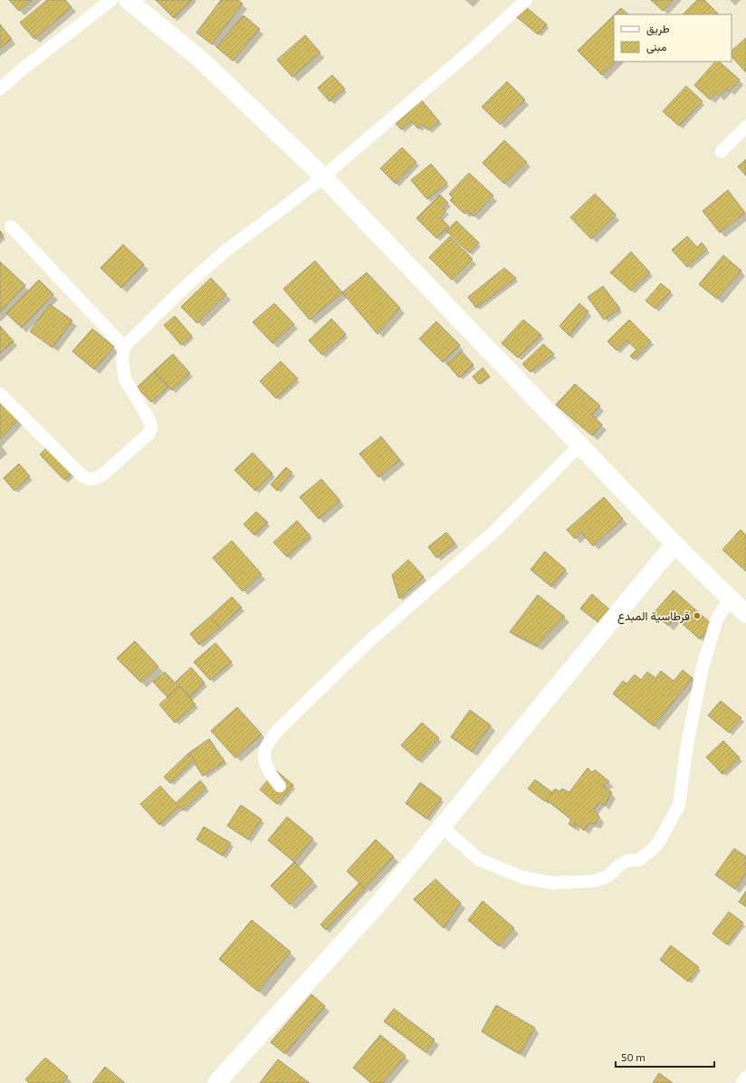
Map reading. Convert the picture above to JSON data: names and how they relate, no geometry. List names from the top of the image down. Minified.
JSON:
{"places":["قرطاسية المبدع"],"legend":["طريق","مبنى"],"scale_bar":"50 m"}
